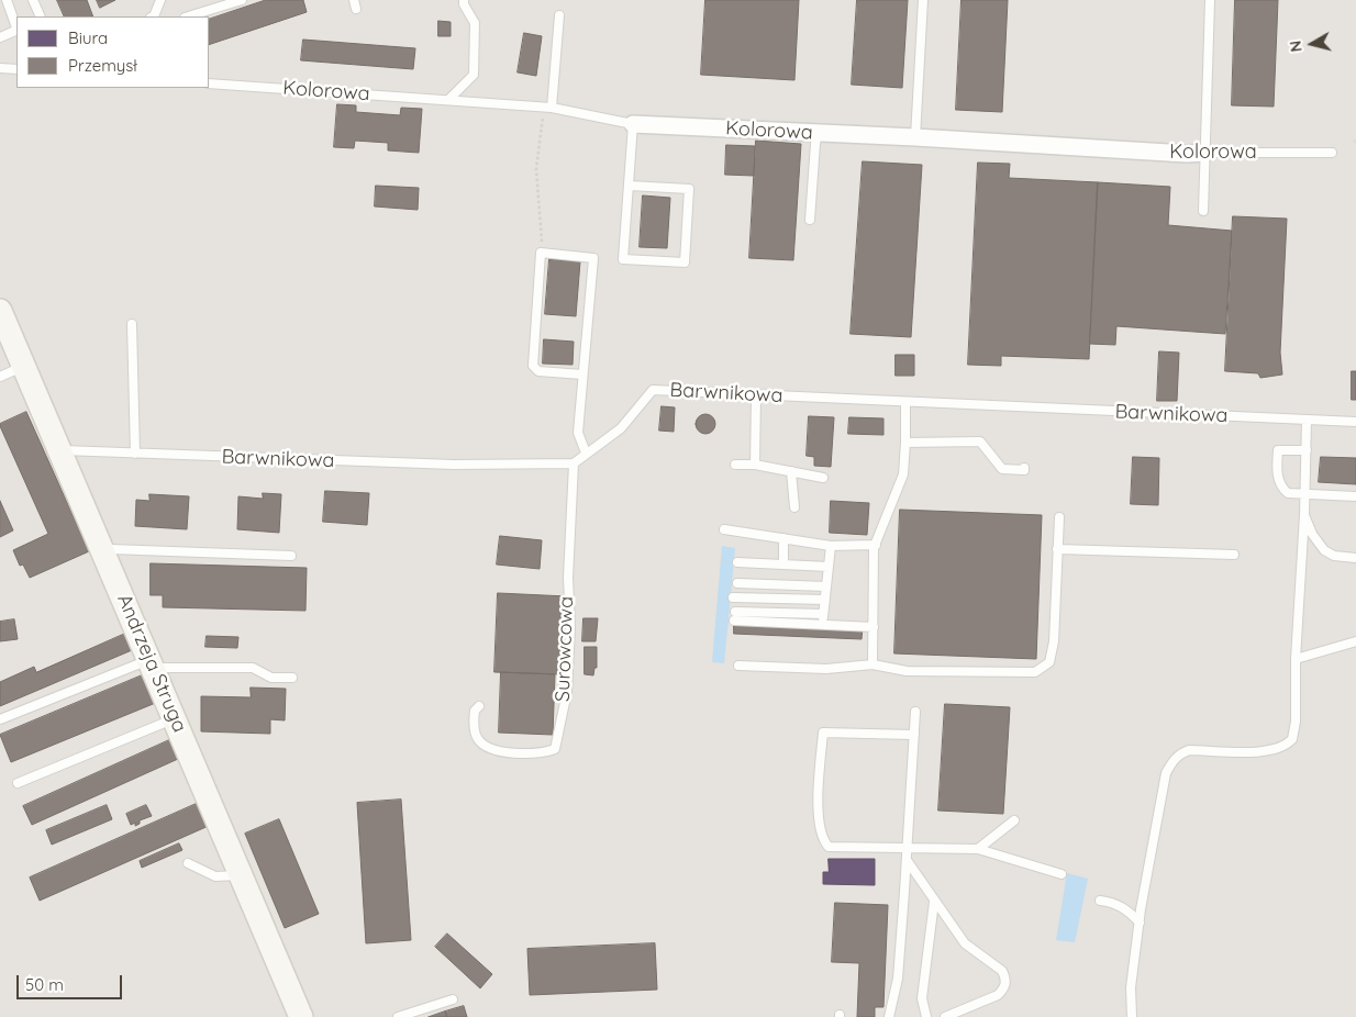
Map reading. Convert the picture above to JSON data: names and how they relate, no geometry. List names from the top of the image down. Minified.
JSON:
{"streets":{"street":["Kolorowa","Andrzeja Struga"],"lane":["Barwnikowa","Surowcowa"]},"crossings":[["Barwnikowa","Surowcowa"],["Barwnikowa","Andrzeja Struga"]],"legend":["Biura","Przemysł"],"scale_bar":"50 m","north":"left"}
